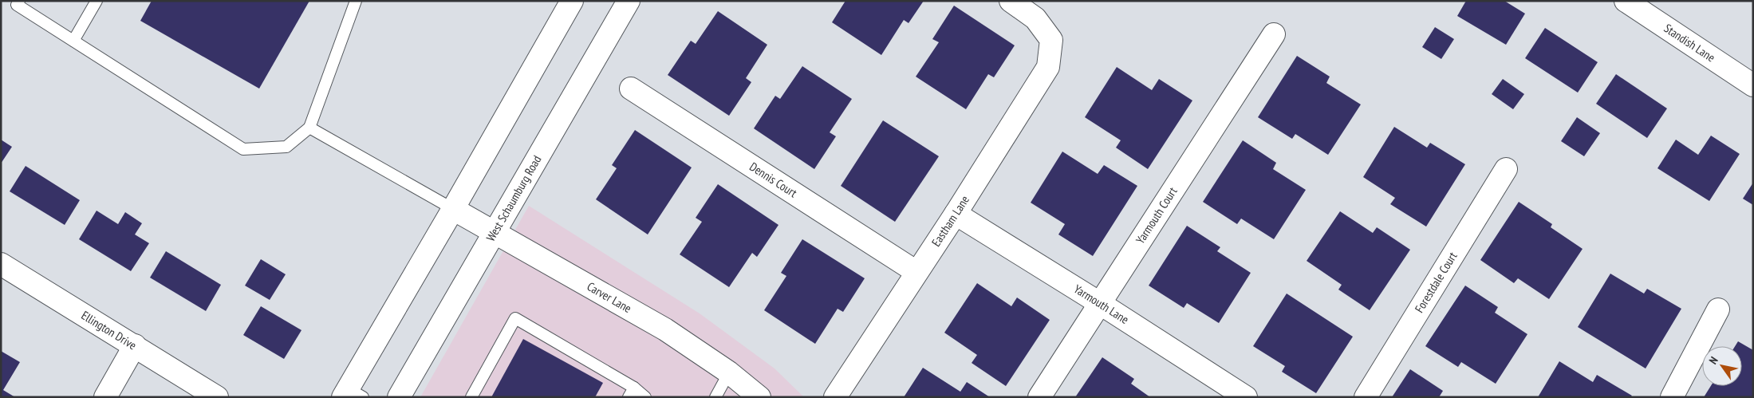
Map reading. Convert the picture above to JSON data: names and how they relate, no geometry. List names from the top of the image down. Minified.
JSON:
{"streets":{"street":["Standish Lane","Dennis Court","West Schaumburg Road","Yarmouth Court","Eastham Lane","Forestdale Court","Carver Lane","Yarmouth Lane","Ellington Drive"]},"crossings":[["Dennis Court","Eastham Lane"],["West Schaumburg Road","Carver Lane"],["Yarmouth Court","Yarmouth Lane"],["Eastham Lane","Yarmouth Lane"]],"north":"top left"}
